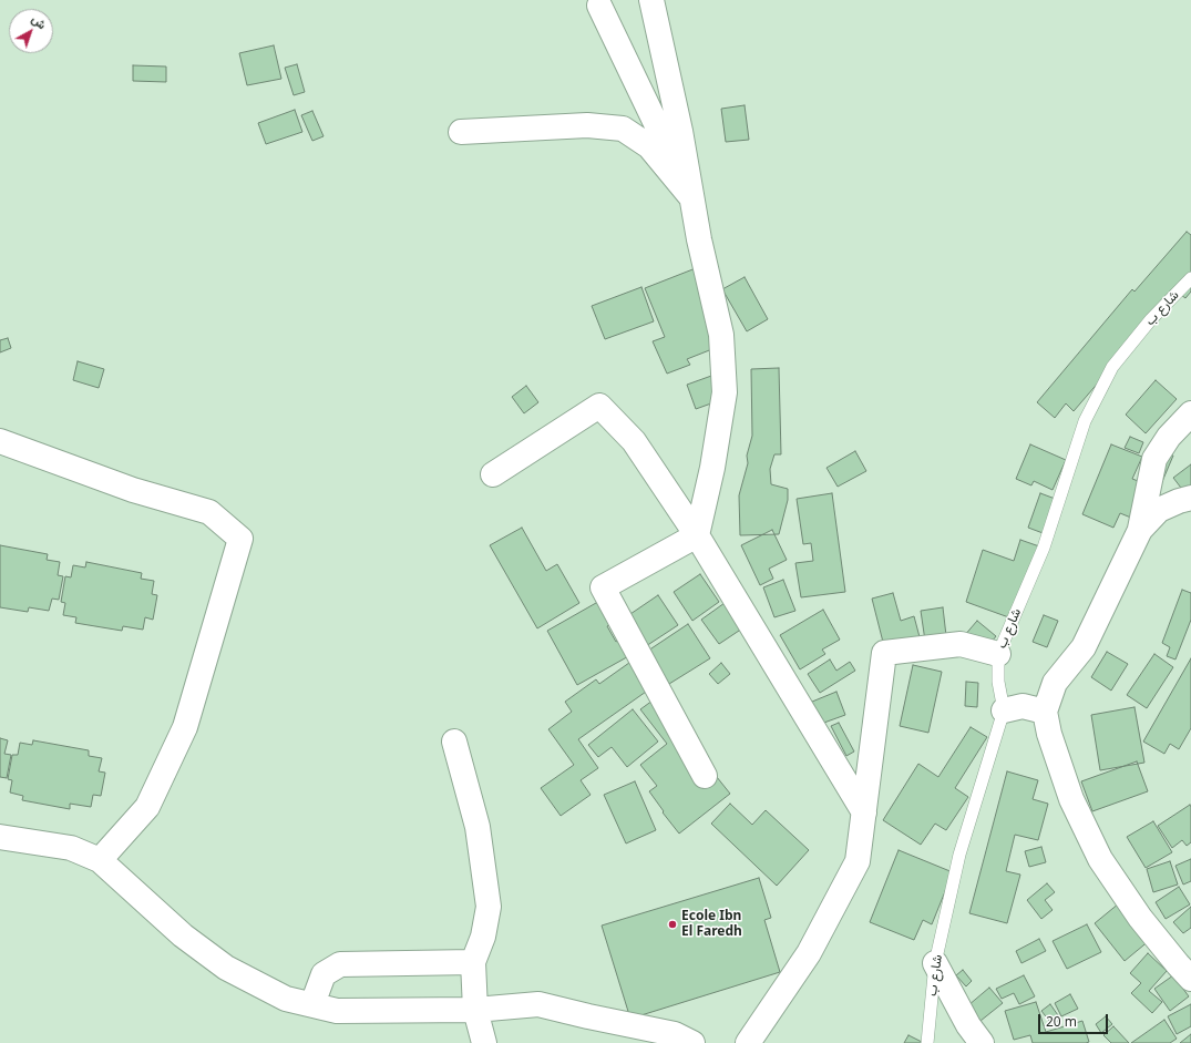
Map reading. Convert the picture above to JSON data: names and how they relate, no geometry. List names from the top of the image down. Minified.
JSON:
{"streets":{"lane":["شارع ب"]},"places":["Ecole Ibn El Faredh"],"scale_bar":"20 m","north":"top right"}
